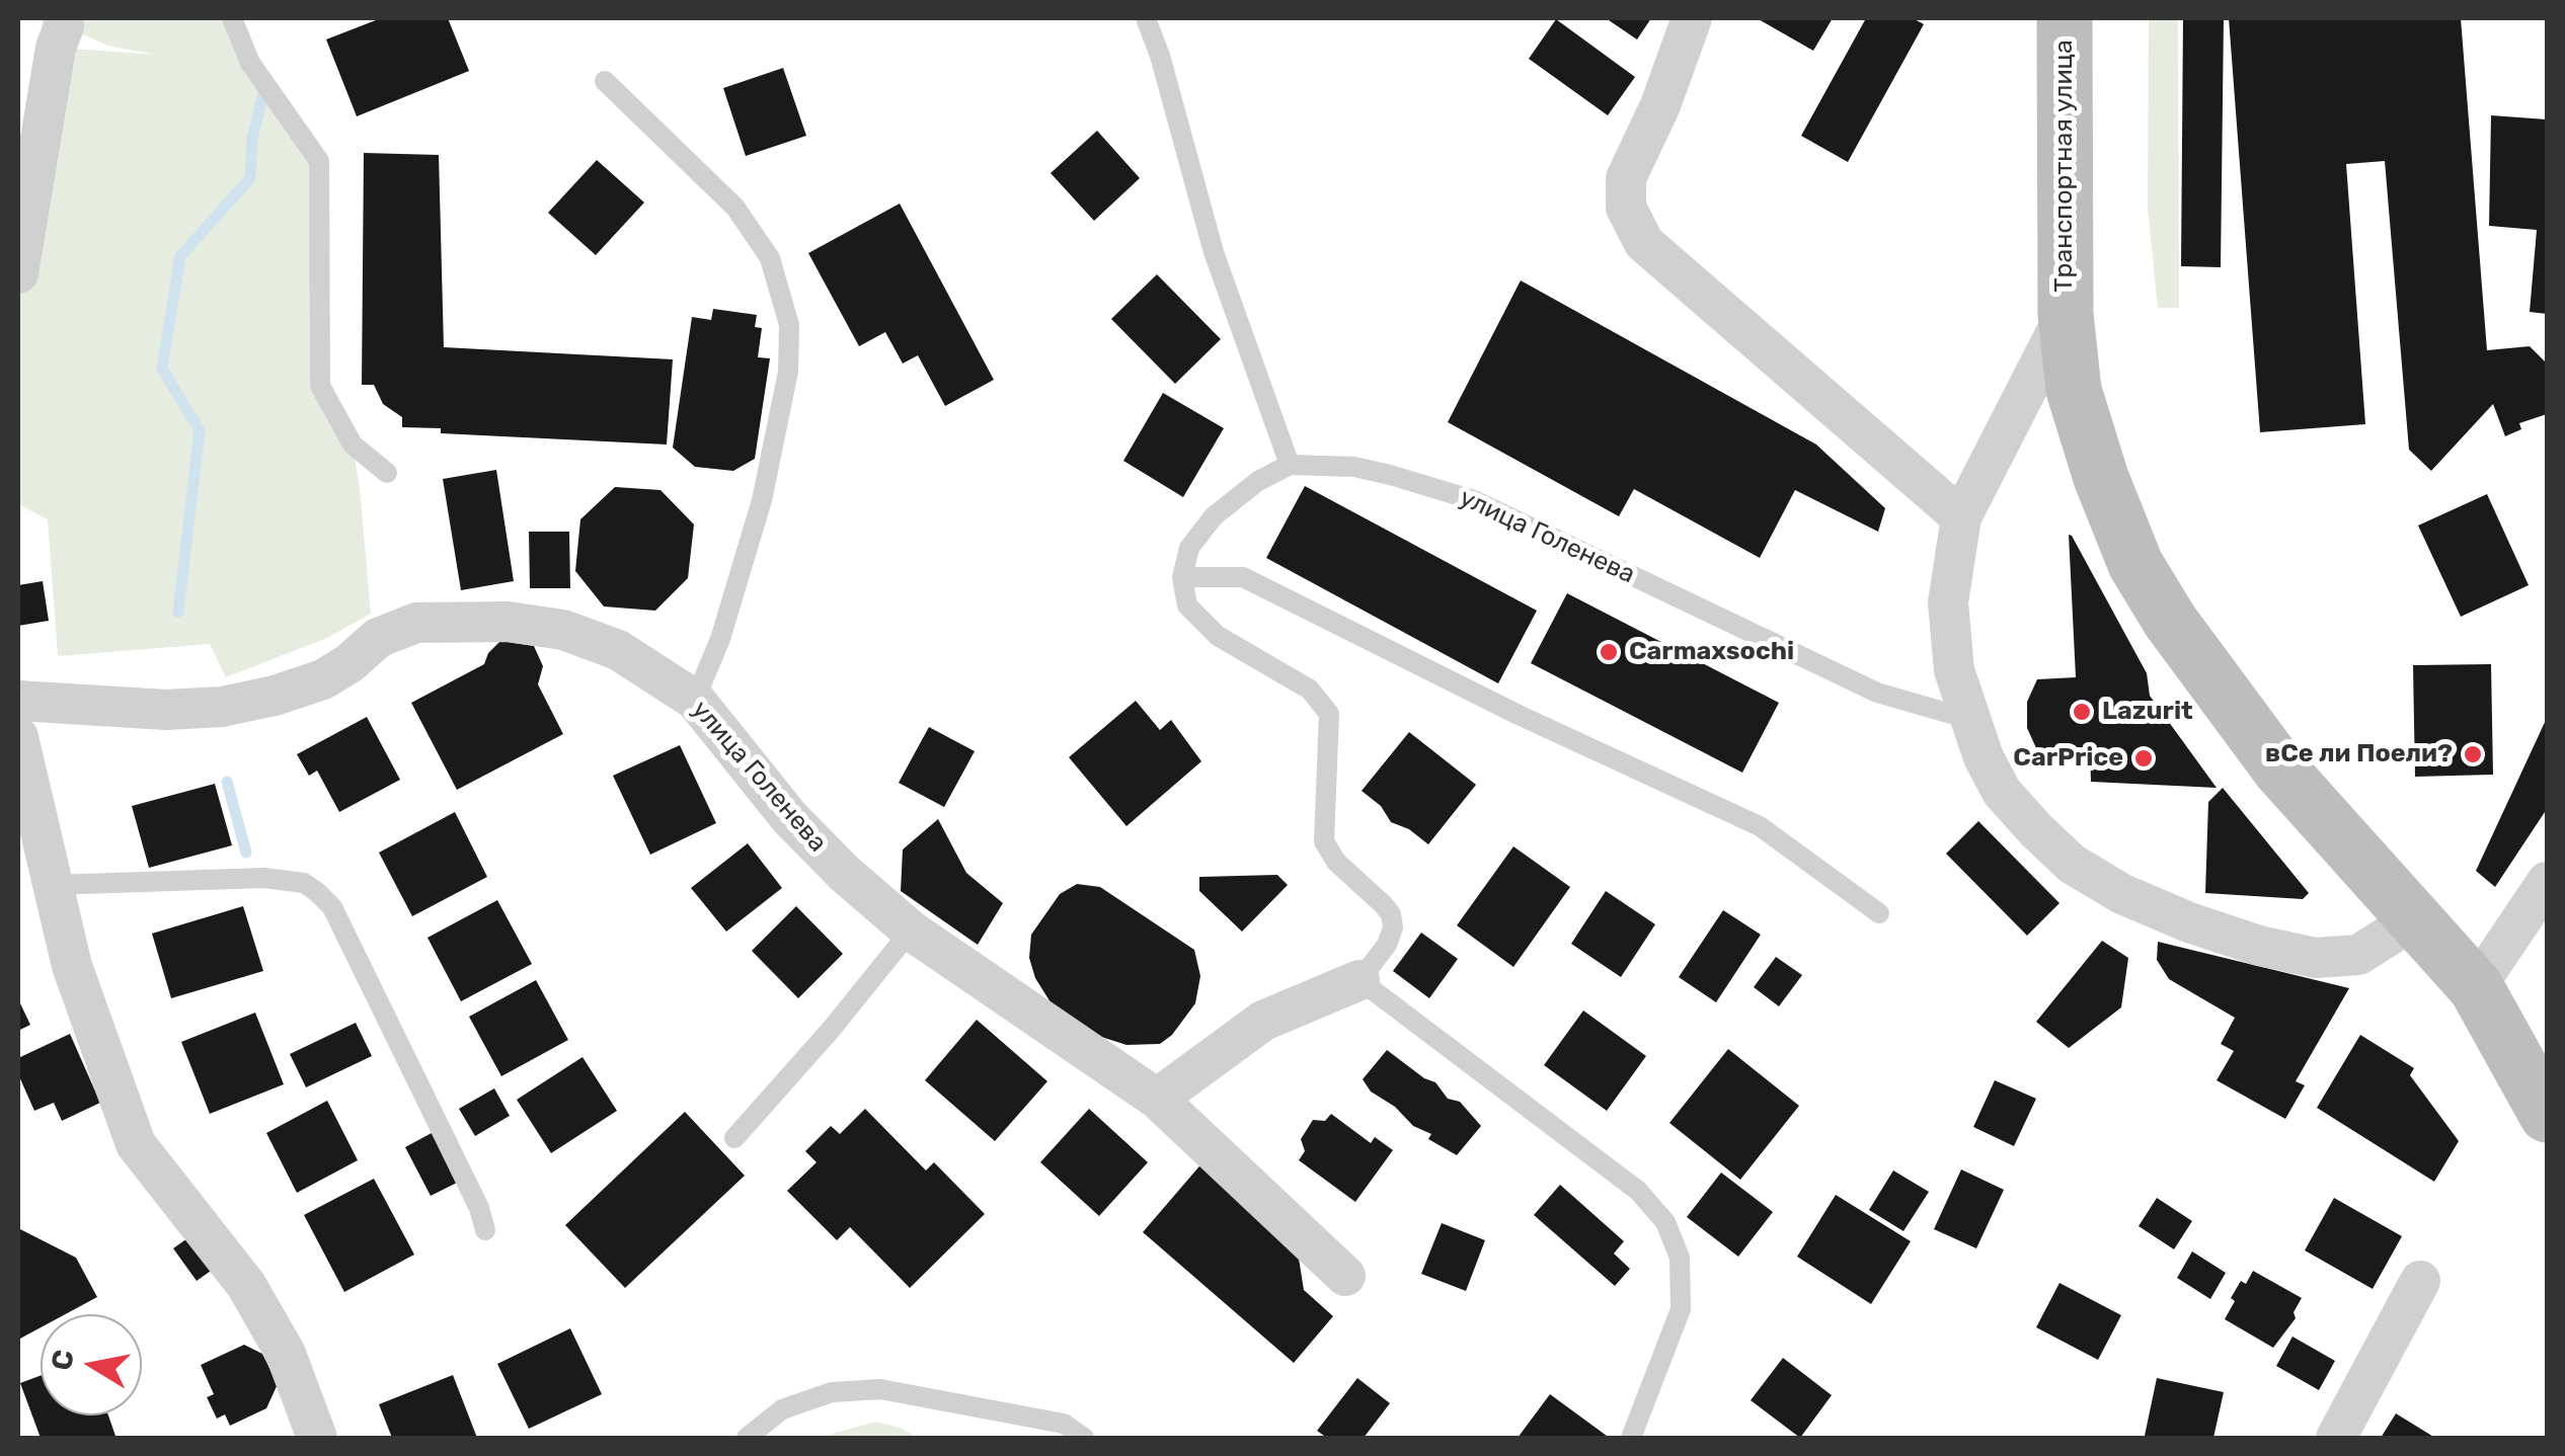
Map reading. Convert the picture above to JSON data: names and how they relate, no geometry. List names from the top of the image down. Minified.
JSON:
{"streets":{"main road":["Транспортная улица"],"street":["улица Голенева"]},"crossings":[["Транспортная улица","улица Голенева"]],"places":["Carmaxsochi","Lazurit","вСе ли Поели?","CarPrice"],"north":"left"}
